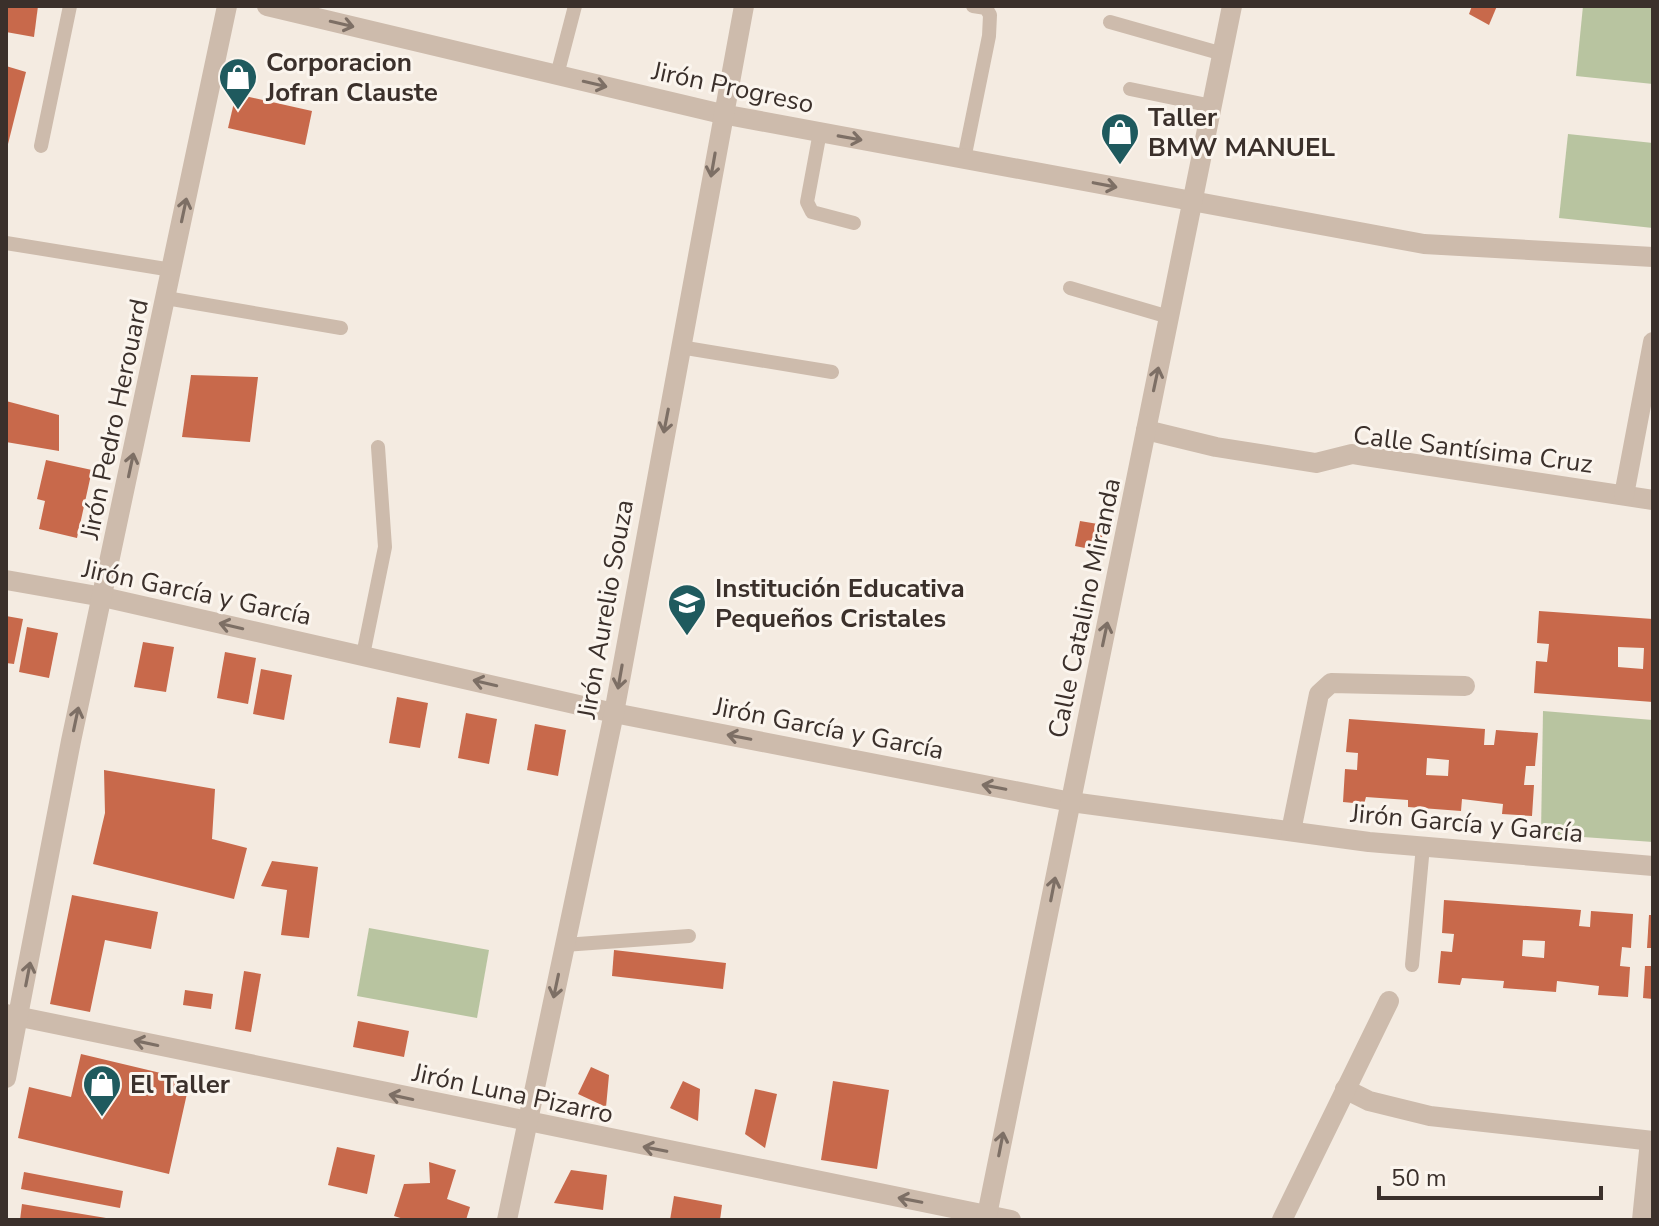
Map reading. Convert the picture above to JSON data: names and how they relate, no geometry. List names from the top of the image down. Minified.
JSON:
{"streets":{"street":["Jirón Progreso","Jirón Pedro Herouard","Calle Santísima Cruz","Jirón García y García","Calle Catalino Miranda","Jirón Aurelio Souza","Jirón Luna Pizarro"]},"crossings":[["Jirón Progreso","Calle Catalino Miranda"],["Jirón Progreso","Jirón Aurelio Souza"],["Jirón Pedro Herouard","Jirón García y García"],["Jirón Pedro Herouard","Jirón Luna Pizarro"],["Calle Santísima Cruz","Calle Catalino Miranda"],["Jirón García y García","Calle Catalino Miranda"],["Jirón García y García","Jirón Aurelio Souza"],["Calle Catalino Miranda","Jirón Luna Pizarro"],["Jirón Aurelio Souza","Jirón Luna Pizarro"]],"one_way":["Jirón Progreso","Jirón Pedro Herouard","Jirón García y García","Calle Catalino Miranda","Jirón Aurelio Souza","Jirón Luna Pizarro"],"places":{"shop":["Corporacion Jofran Clauste","Taller BMW MANUEL","El Taller"],"school or university":["Institución Educativa Pequeños Cristales"]},"scale_bar":"50 m"}
